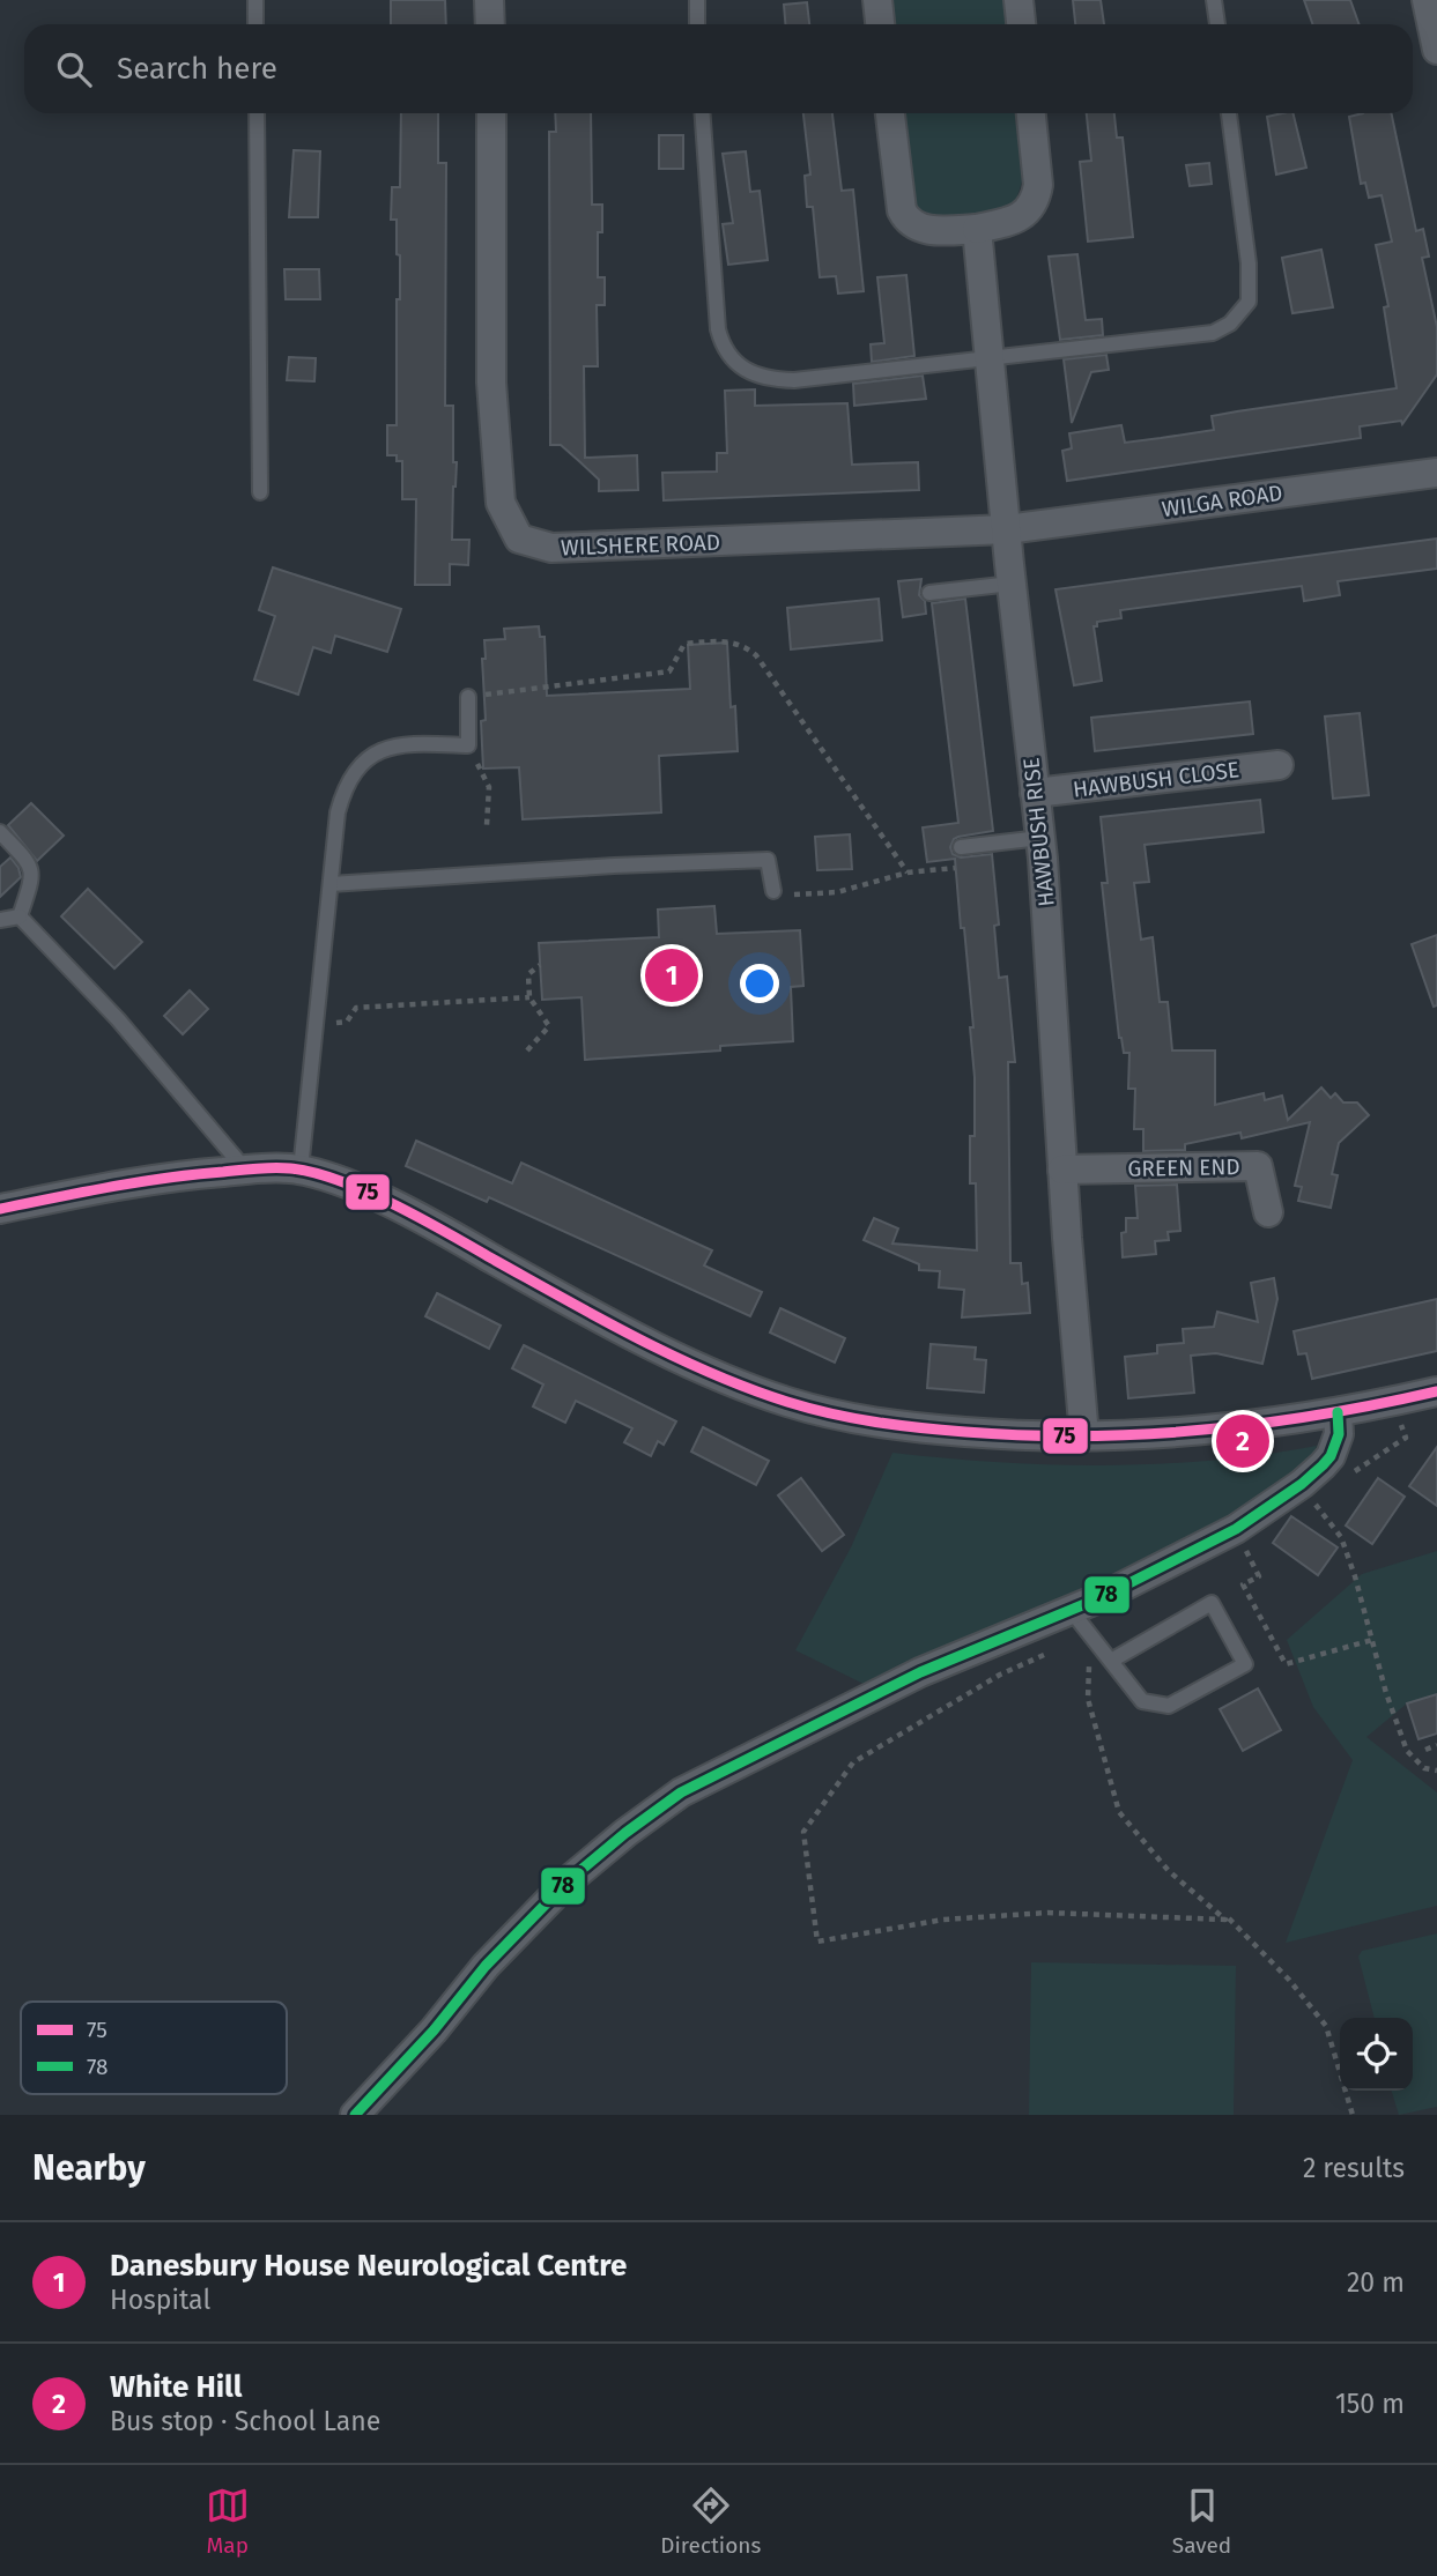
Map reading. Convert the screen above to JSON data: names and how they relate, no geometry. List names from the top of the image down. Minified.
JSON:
{"streets":{"street":["WILGA ROAD","WILSHERE ROAD","HAWBUSH CLOSE","HAWBUSH RISE","GREEN END"]},"crossings":[["WILGA ROAD","WILSHERE ROAD"],["WILGA ROAD","HAWBUSH RISE"],["WILSHERE ROAD","HAWBUSH RISE"],["HAWBUSH CLOSE","HAWBUSH RISE"],["HAWBUSH RISE","GREEN END"]],"lines":["transit line 75","transit line 78"],"legend":["75","78"],"page":{"search":"Search here","pins":["1","2"],"heading":["Nearby","2 results"],"list":[{"mark":"1","name":"Danesbury House Neurological Centre","note":"Hospital","value":"20 m"},{"mark":"2","name":"White Hill","note":"Bus stop · School Lane","value":"150 m"}],"nav":["Map","Directions","Saved"]}}
